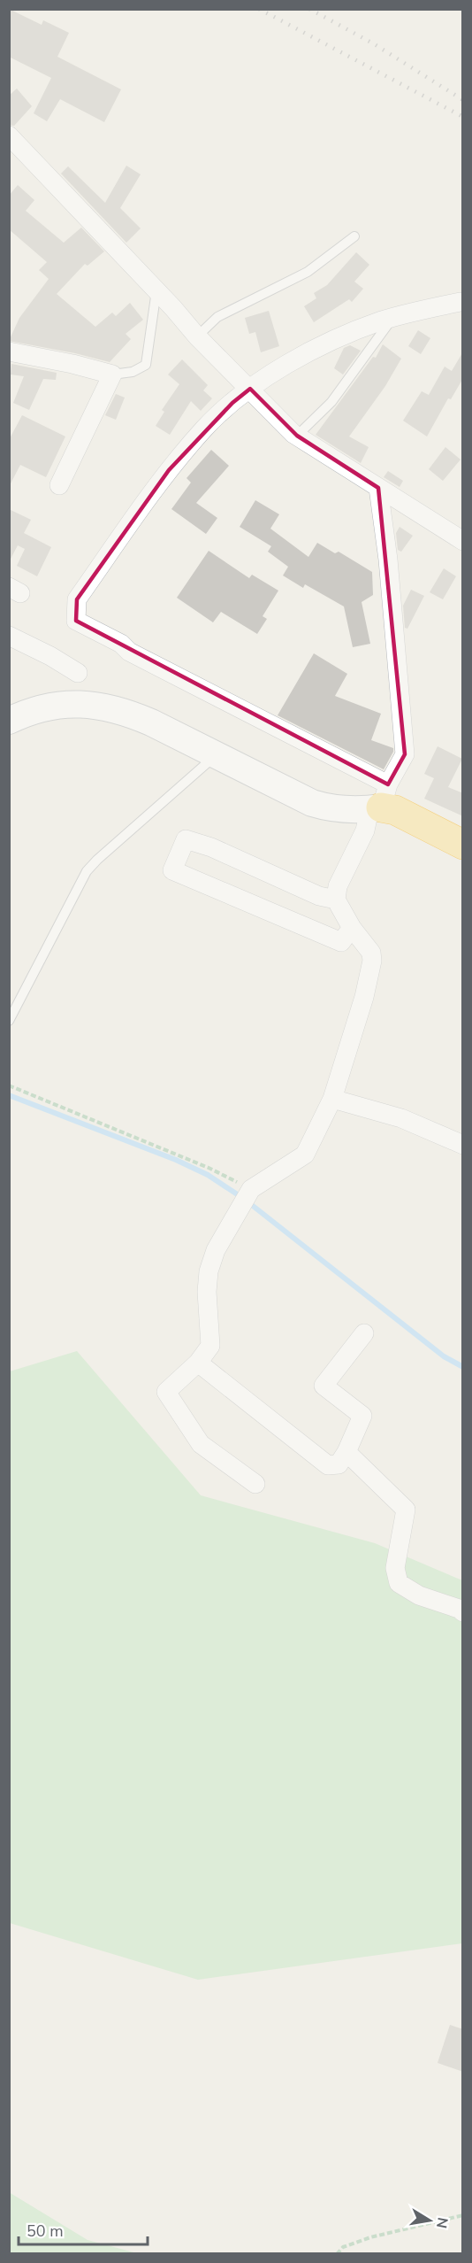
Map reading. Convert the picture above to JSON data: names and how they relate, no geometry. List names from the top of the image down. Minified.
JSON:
{"scale_bar":"50 m","north":"right"}
